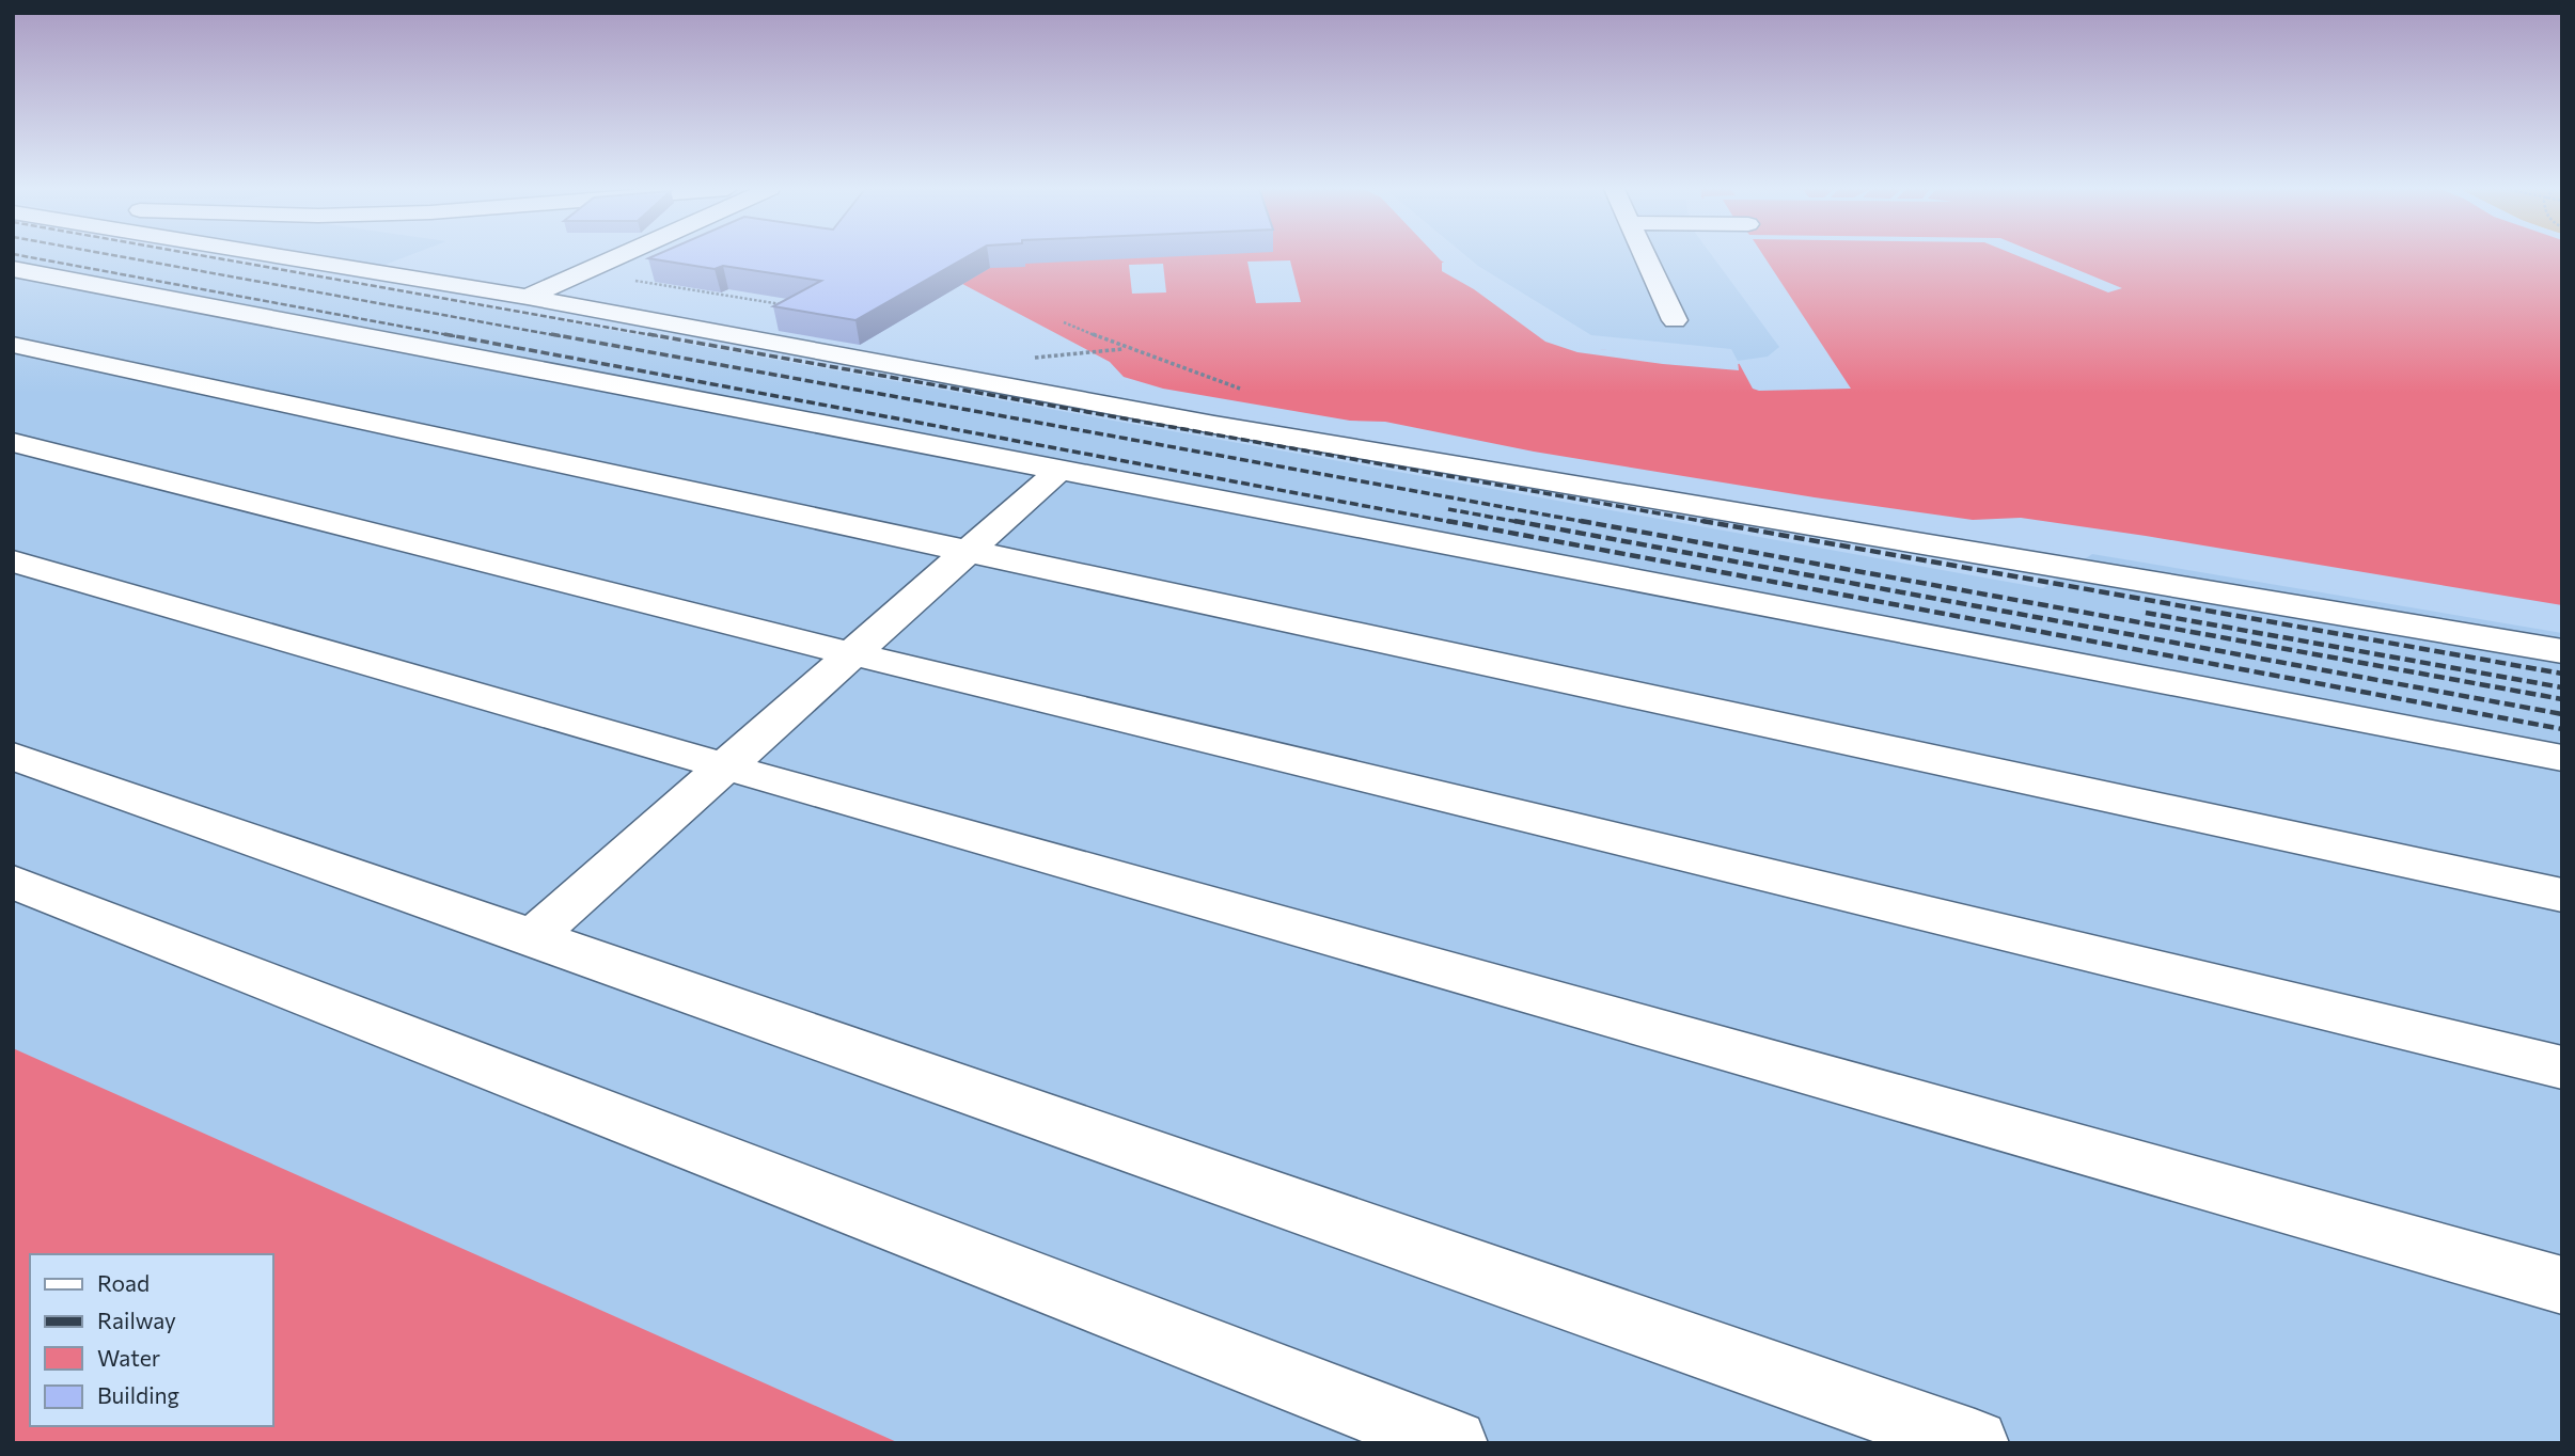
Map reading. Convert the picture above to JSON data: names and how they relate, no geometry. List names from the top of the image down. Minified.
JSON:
{"legend":["Road","Railway","Water","Building"]}
